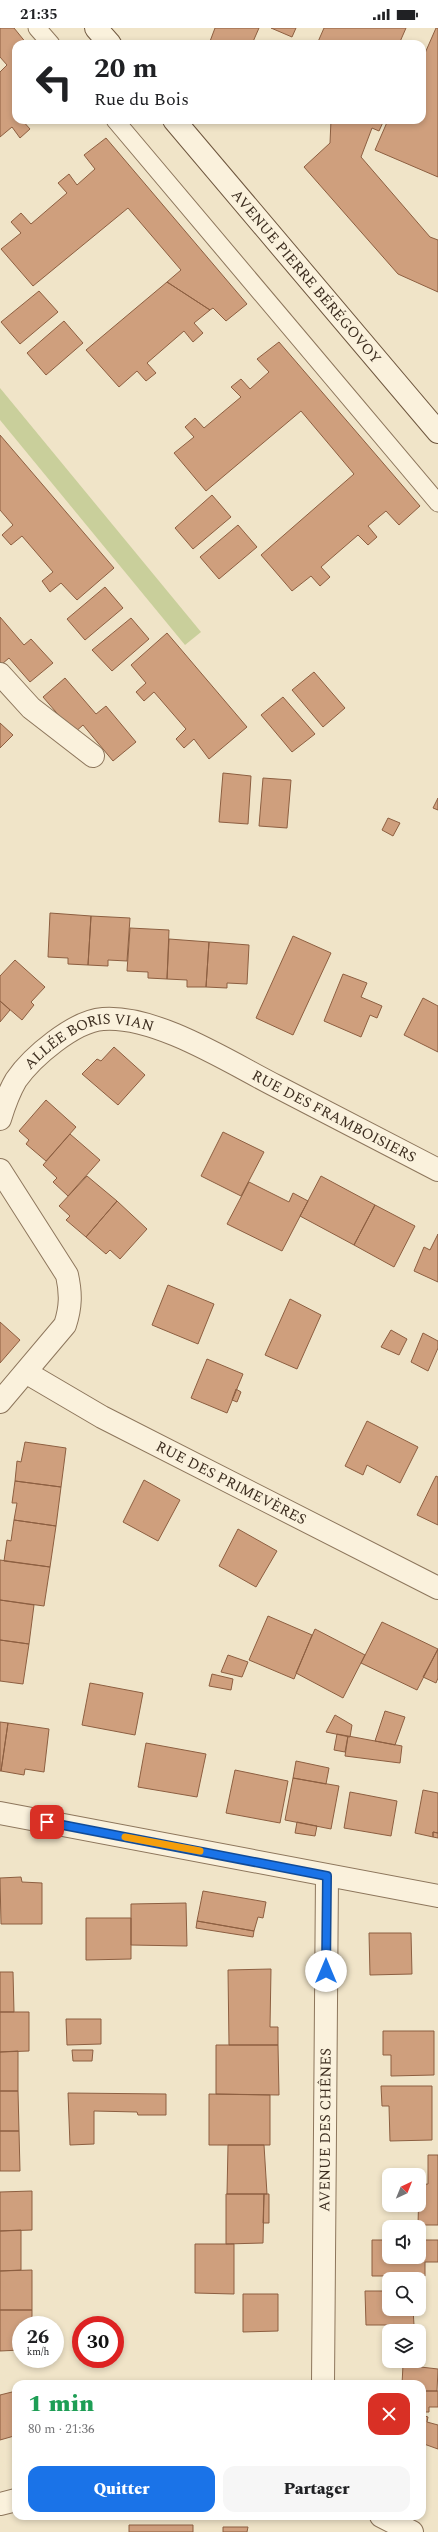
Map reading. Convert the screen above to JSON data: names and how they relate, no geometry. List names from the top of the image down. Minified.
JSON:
{"streets":{"street":["AVENUE PIERRE BÉRÉGOVOY","ALLÉE BORIS VIAN","RUE DES FRAMBOISIERS","RUE DES PRIMEVÈRES","AVENUE DES CHÊNES"]},"crossings":[["ALLÉE BORIS VIAN","RUE DES FRAMBOISIERS"]],"north":"top right","page":{"status":"21:35","turn":["20 m","Rue du Bois"],"speed":"26 km/h","limit":"30","heading":["1 min","80 m · 21:36"],"buttons":["Quitter","Partager"]}}
